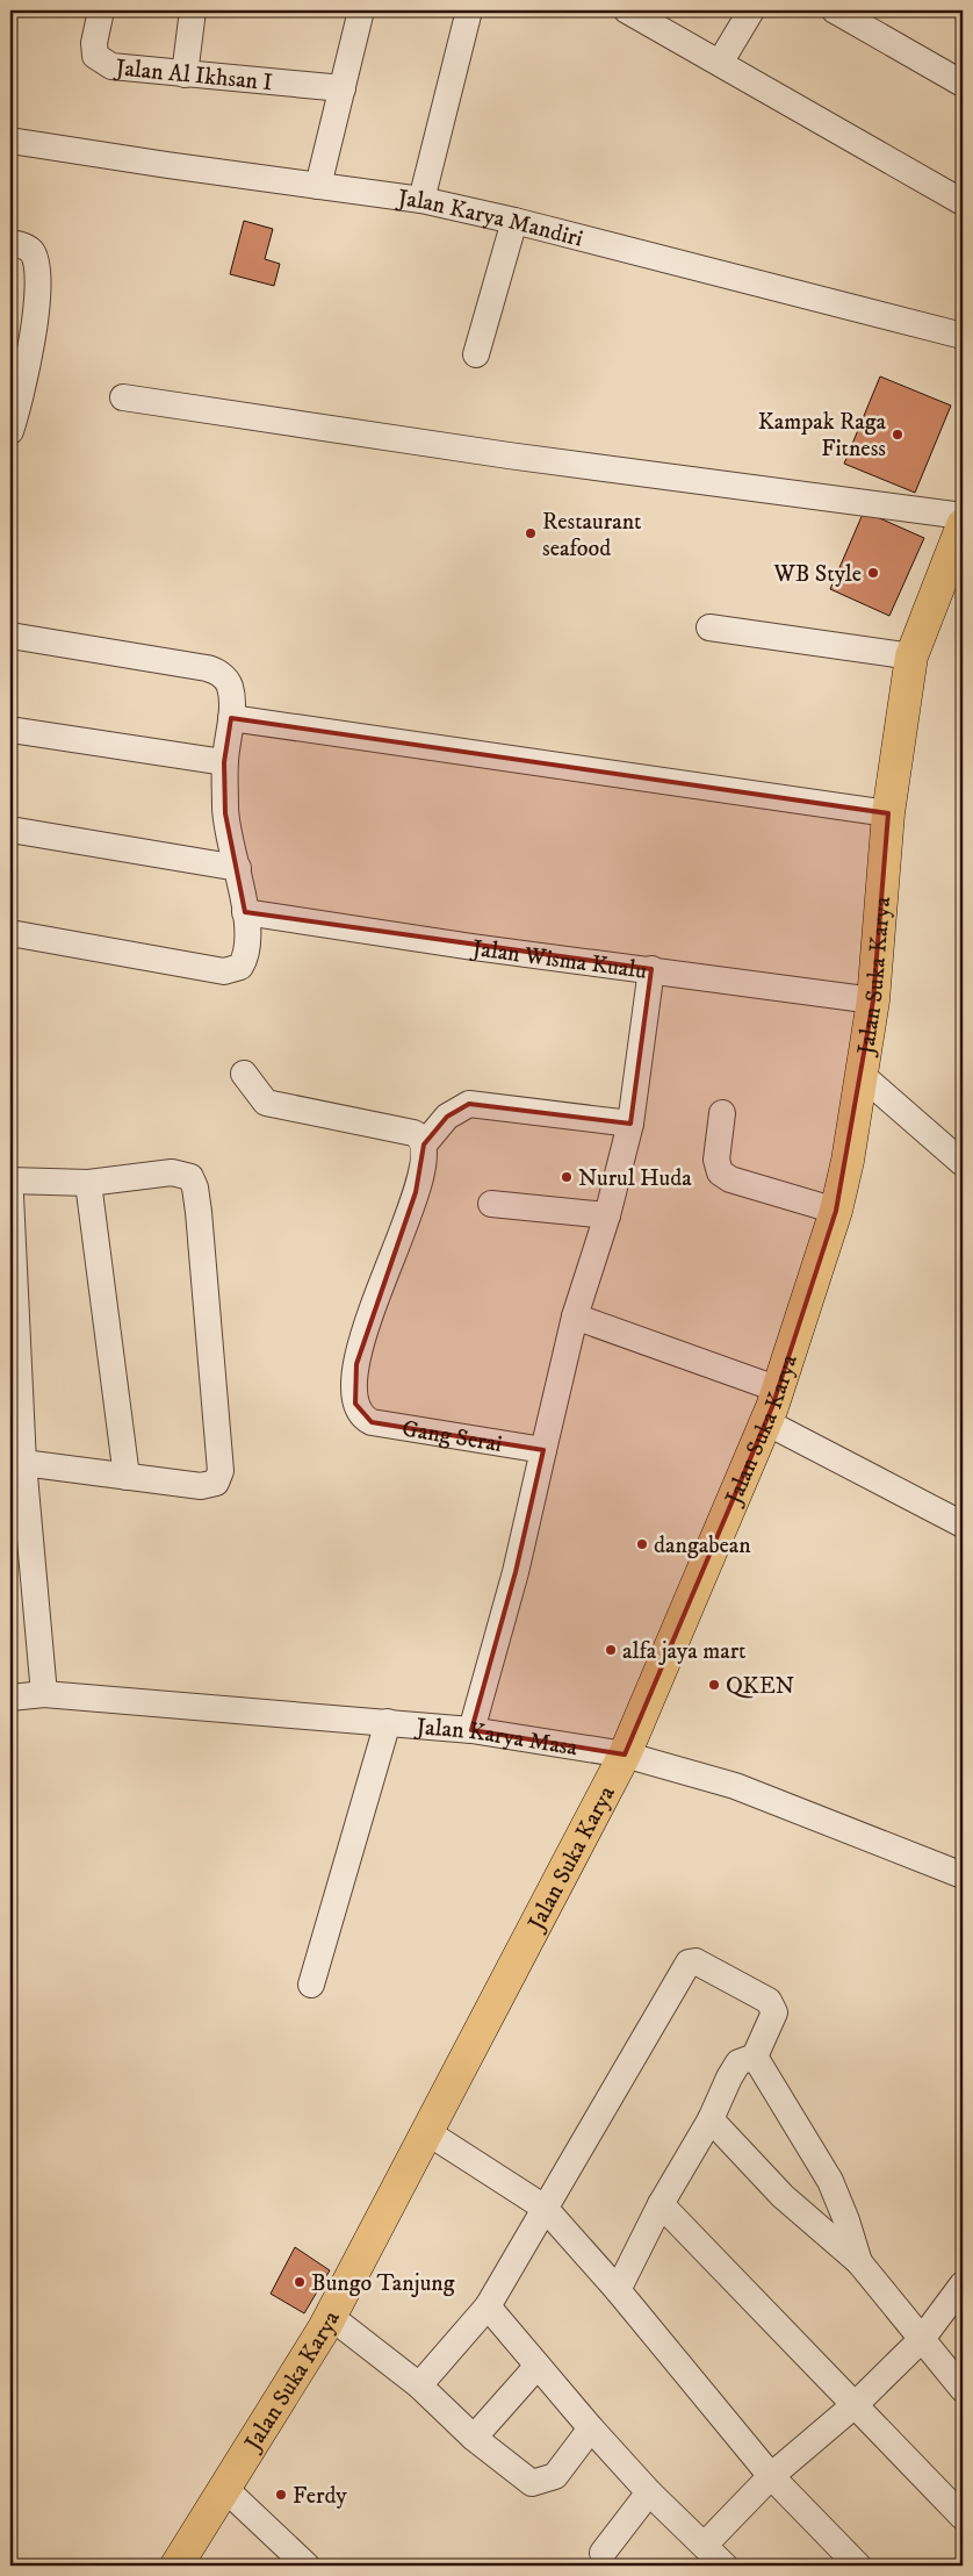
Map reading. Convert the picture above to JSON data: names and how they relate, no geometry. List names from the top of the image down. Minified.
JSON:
{"streets":{"main road":["Jalan Suka Karya"],"street":["Jalan Al Ikhsan I","Jalan Karya Mandiri","Jalan Wisma Kualu","Gang Serai","Jalan Karya Masa"]},"crossings":[["Jalan Wisma Kualu","Jalan Suka Karya"],["Jalan Suka Karya","Jalan Karya Masa"]],"places":["Kampak Raga Fitness","Restaurant seafood","WB Style","Nurul Huda","dangabean","alfa jaya mart","QKEN","Bungo Tanjung","Ferdy"]}
